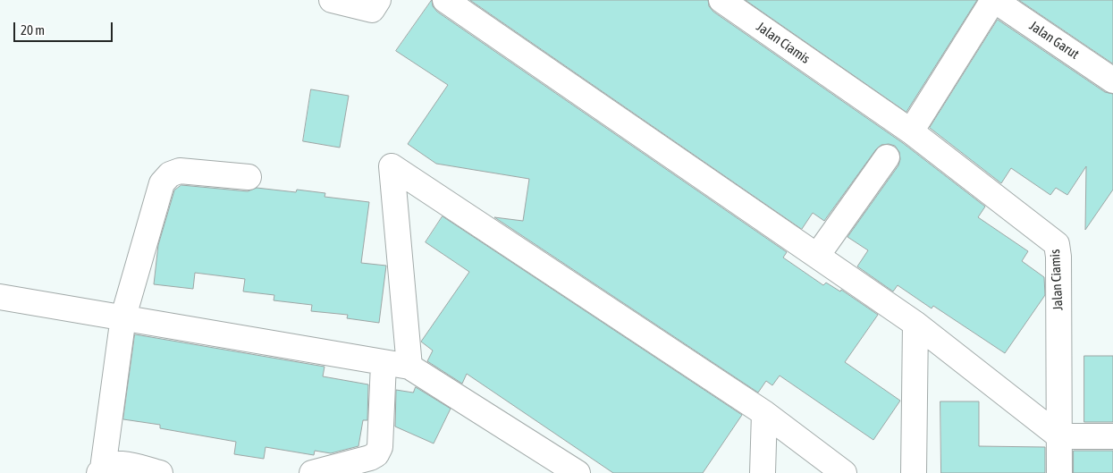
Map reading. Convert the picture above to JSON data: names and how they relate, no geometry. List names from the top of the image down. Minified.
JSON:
{"streets":{"street":["Jalan Garut","Jalan Ciamis"]},"scale_bar":"20 m"}
